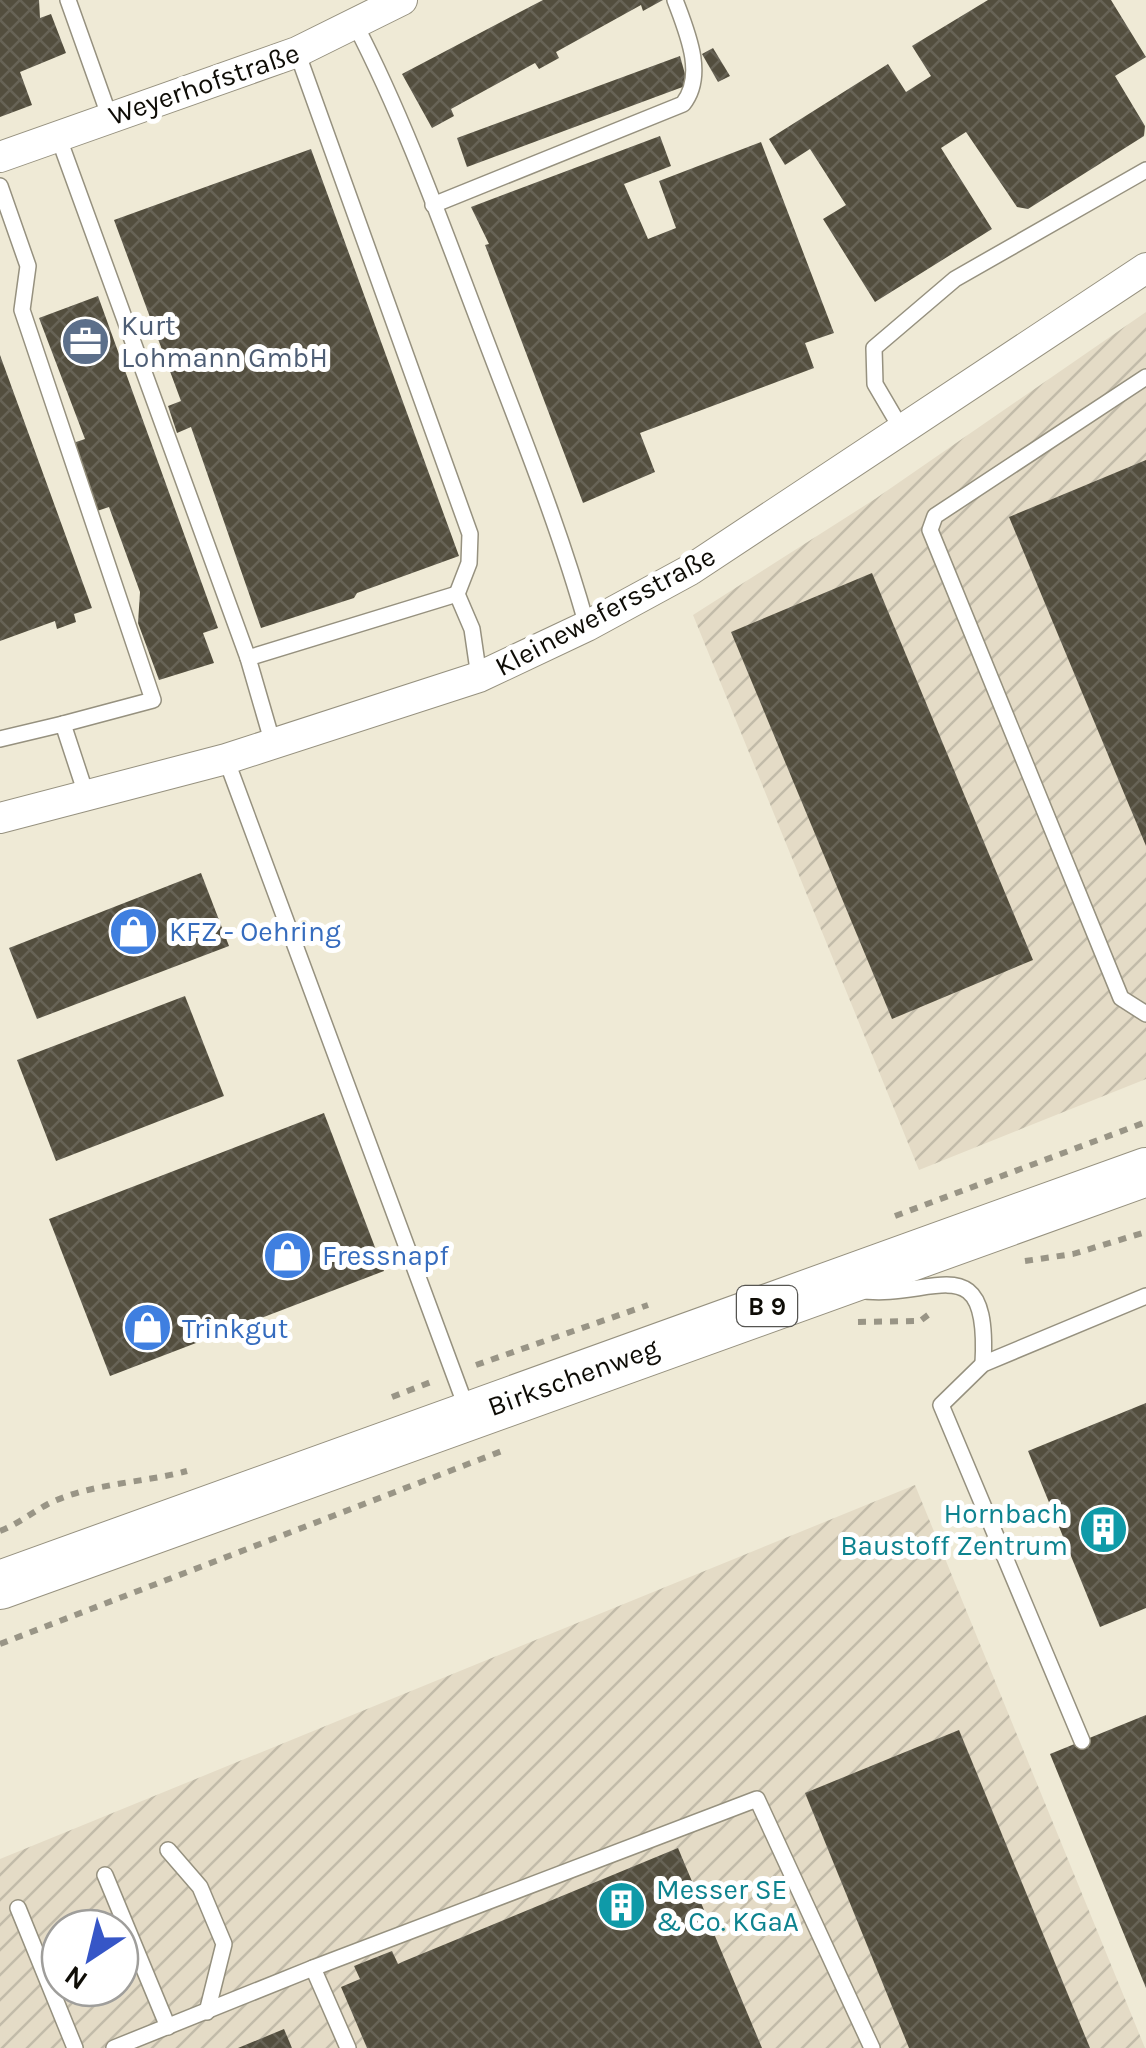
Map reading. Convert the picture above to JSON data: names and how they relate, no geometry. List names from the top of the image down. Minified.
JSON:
{"streets":{"main road":["B 9","Birkschenweg"],"street":["Weyerhofstraße","Kleinewefersstraße"]},"places":{"office":["Kurt Lohmann GmbH"],"shop":["KFZ - Oehring","Fressnapf","Trinkgut"],"building":["Hornbach Baustoff Zentrum","Messer SE & Co. KGaA"]},"north":"bottom left"}
